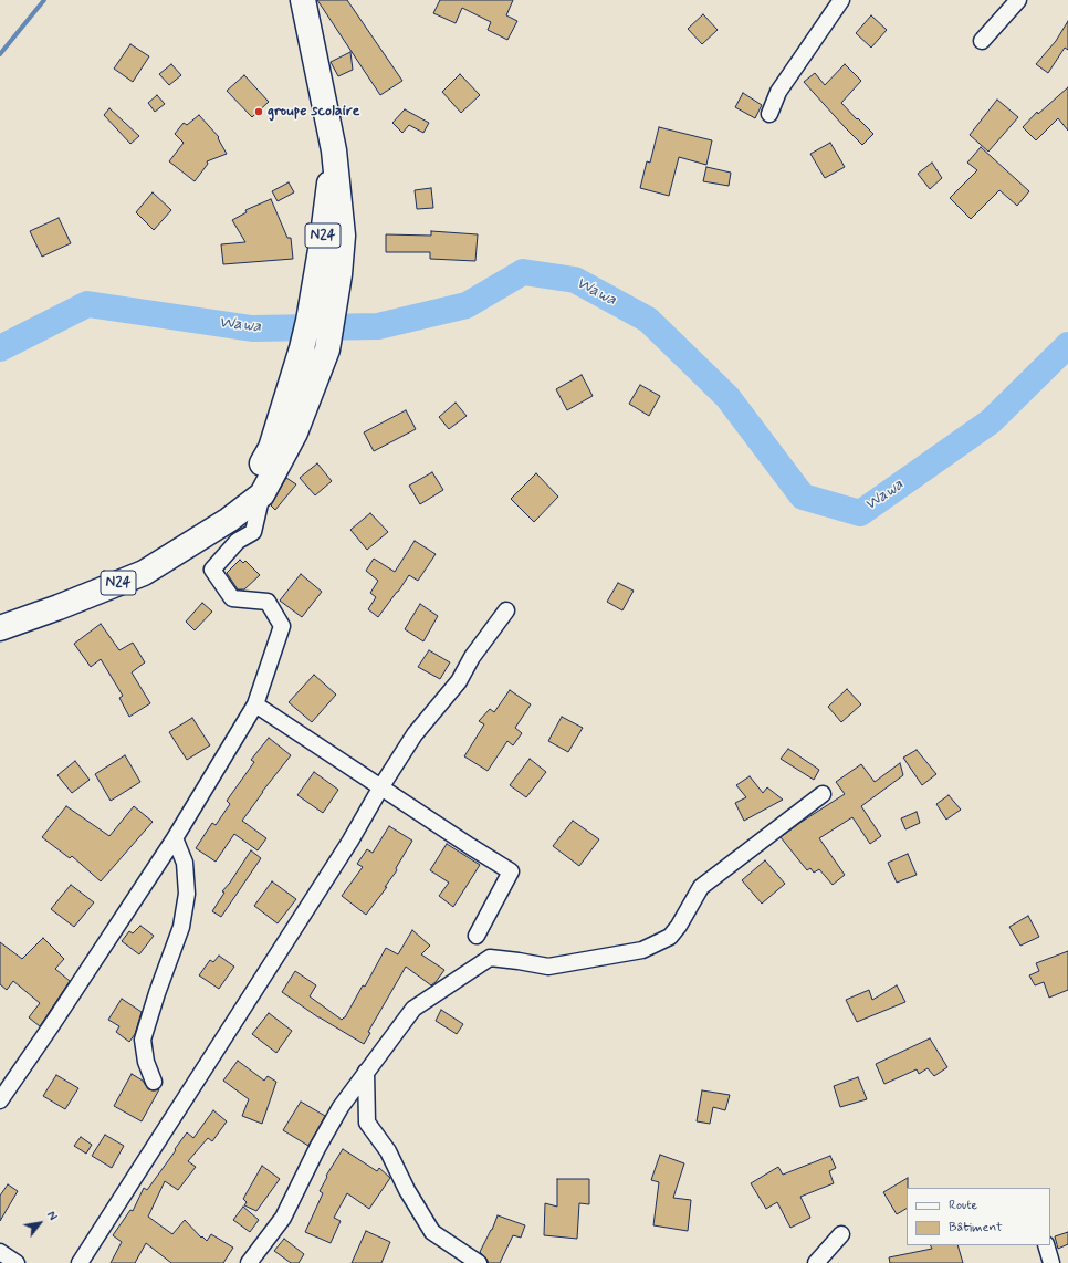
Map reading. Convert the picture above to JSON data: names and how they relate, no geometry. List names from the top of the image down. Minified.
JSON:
{"streets":{"main road":["N24"]},"water":["Wawa"],"places":["groupe scolaire"],"legend":["Route","Bâtiment"],"north":"top right"}
